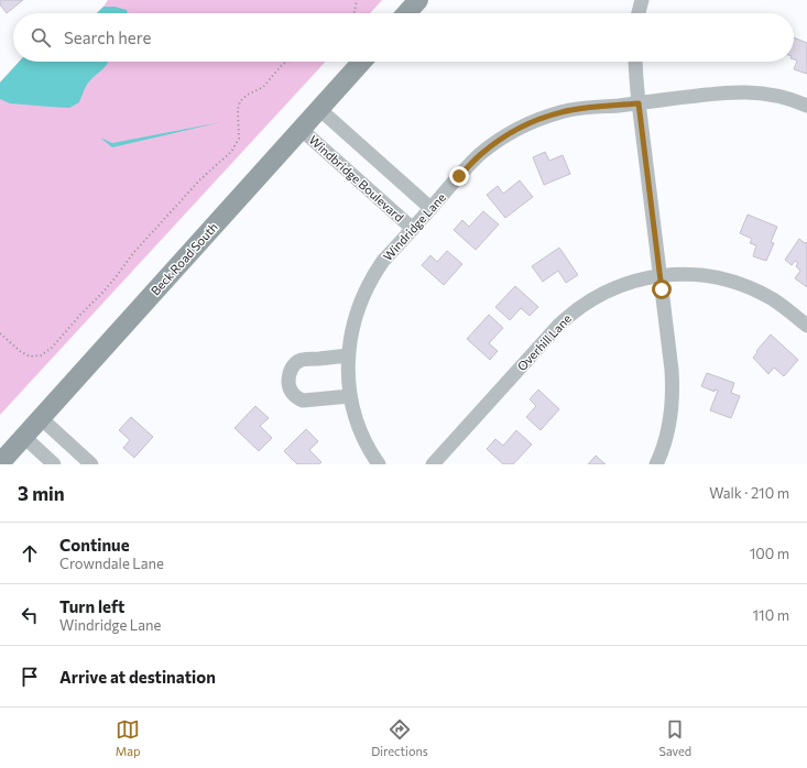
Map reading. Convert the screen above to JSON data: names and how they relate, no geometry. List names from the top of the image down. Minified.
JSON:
{"streets":{"main road":["Beck Road South"],"street":["Windbridge Boulevard","Windridge Lane","Overhill Lane"]},"crossings":[["Windbridge Boulevard","Windridge Lane"],["Windbridge Boulevard","Beck Road South"]],"page":{"search":"Search here","heading":["3 min","Walk · 210 m"],"list":[["Continue","Crowndale Lane","100 m"],["Turn left","Windridge Lane","110 m"],"Arrive at destination"],"nav":["Map","Directions","Saved"]}}
